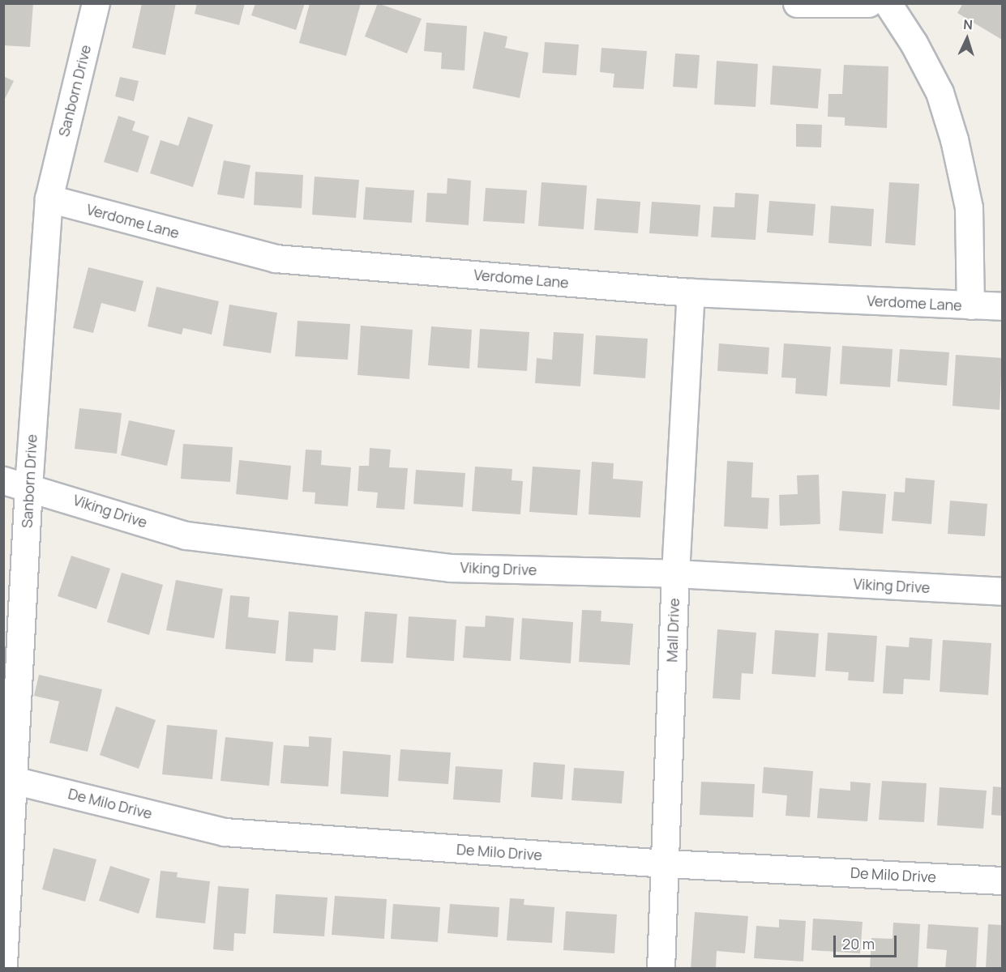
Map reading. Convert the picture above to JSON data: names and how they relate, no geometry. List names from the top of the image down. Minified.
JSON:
{"streets":{"street":["Sanborn Drive","Verdome Lane","Viking Drive","Mall Drive","De Milo Drive"]},"crossings":[["Sanborn Drive","Verdome Lane"],["Sanborn Drive","Viking Drive"],["Sanborn Drive","De Milo Drive"],["Verdome Lane","Mall Drive"],["Viking Drive","Mall Drive"],["Mall Drive","De Milo Drive"]],"scale_bar":"20 m","north":"top"}
